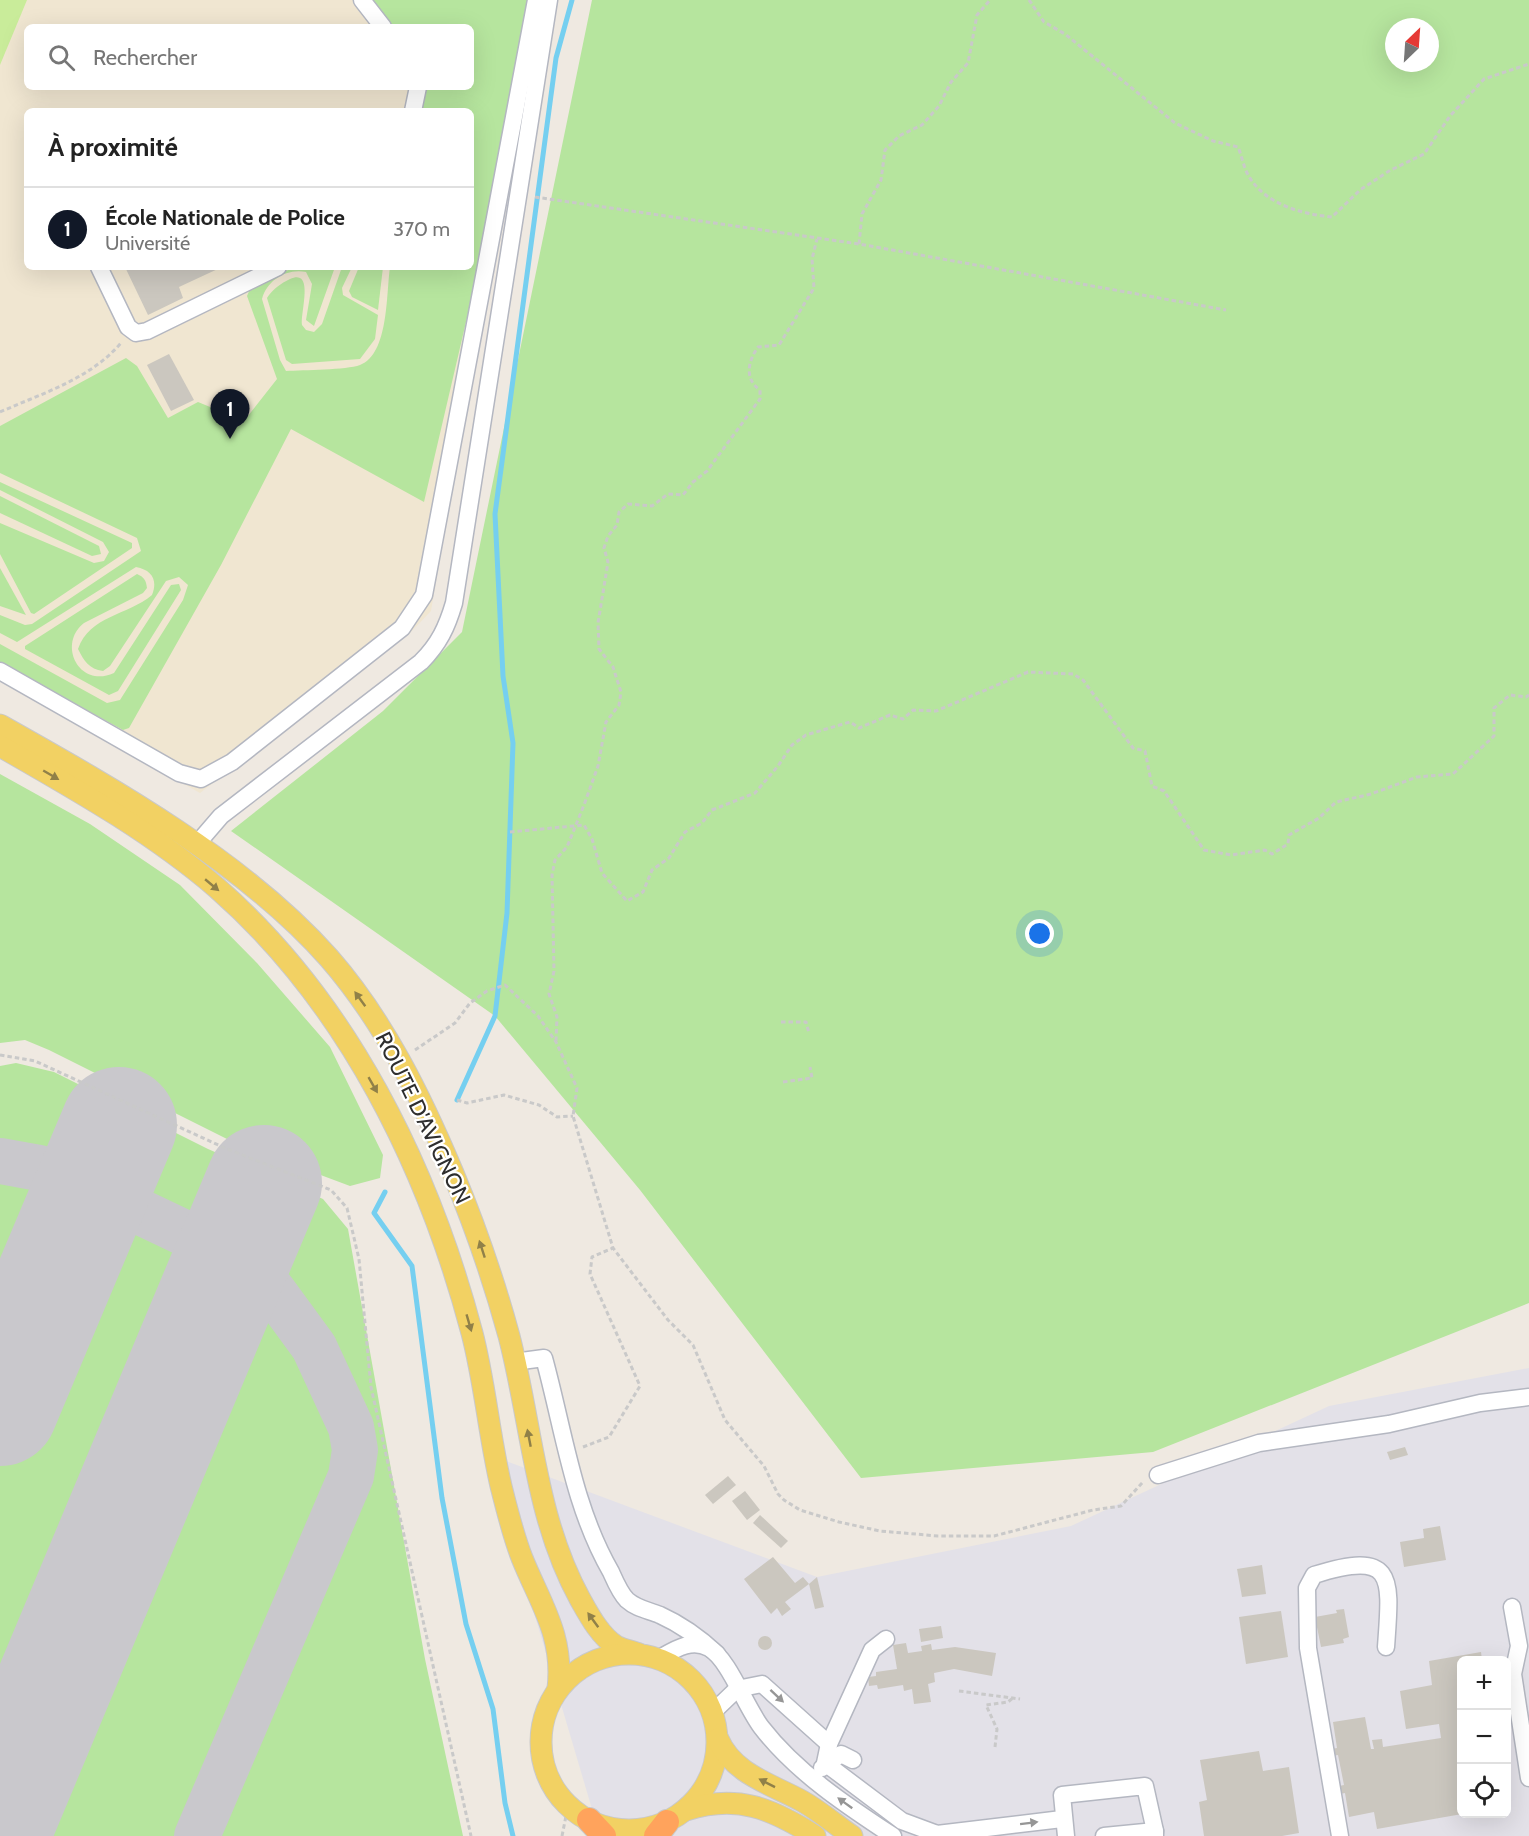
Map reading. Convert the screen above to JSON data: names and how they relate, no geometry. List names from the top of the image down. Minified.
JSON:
{"streets":{"main road":["ROUTE D'AVIGNON"]},"north":"top right","page":{"search":"Rechercher","heading":"À proximité","list":[{"mark":"1","name":"École Nationale de Police","note":"Université","value":"370 m"}],"pins":"1","map_buttons":["+","−"]}}
